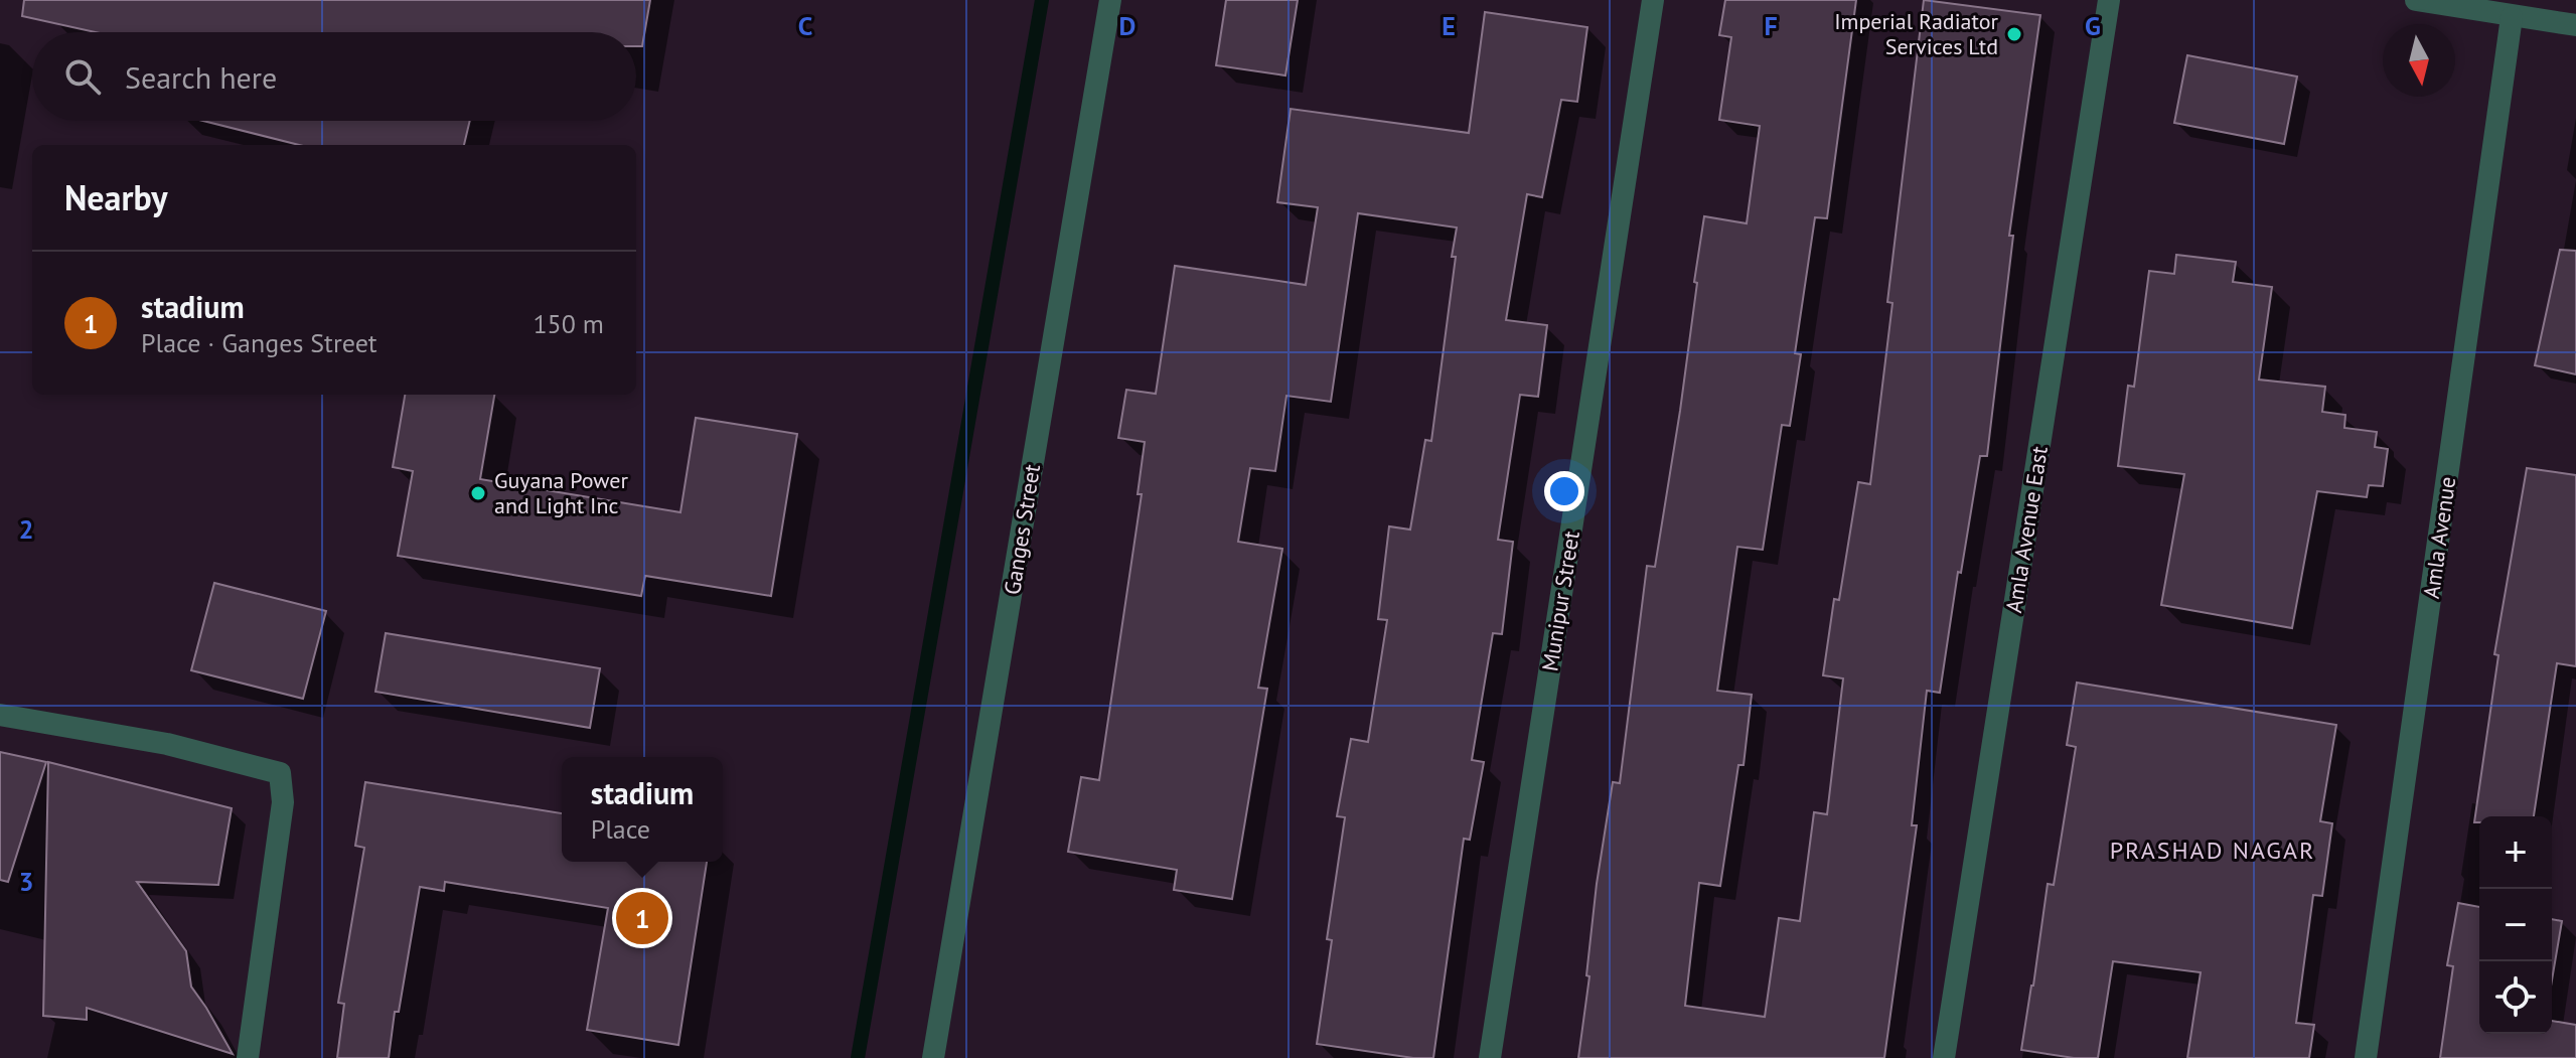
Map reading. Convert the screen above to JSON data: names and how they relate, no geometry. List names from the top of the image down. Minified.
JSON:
{"streets":{"street":["Ganges Street","Amla Avenue East","Amla Avenue","Munipur Street"]},"districts":["PRASHAD NAGAR"],"places":["Imperial Radiator Services Ltd","Guyana Power and Light Inc"],"north":"bottom","page":{"search":"Search here","heading":"Nearby","list":[{"mark":"1","name":"stadium","note":"Place · Ganges Street","value":"150 m"}],"popup":["stadium","Place"],"map_buttons":["+","−"],"pins":"1"},"grid":{"columns":["C","D","E","F","G"],"rows":["2","3"]}}
